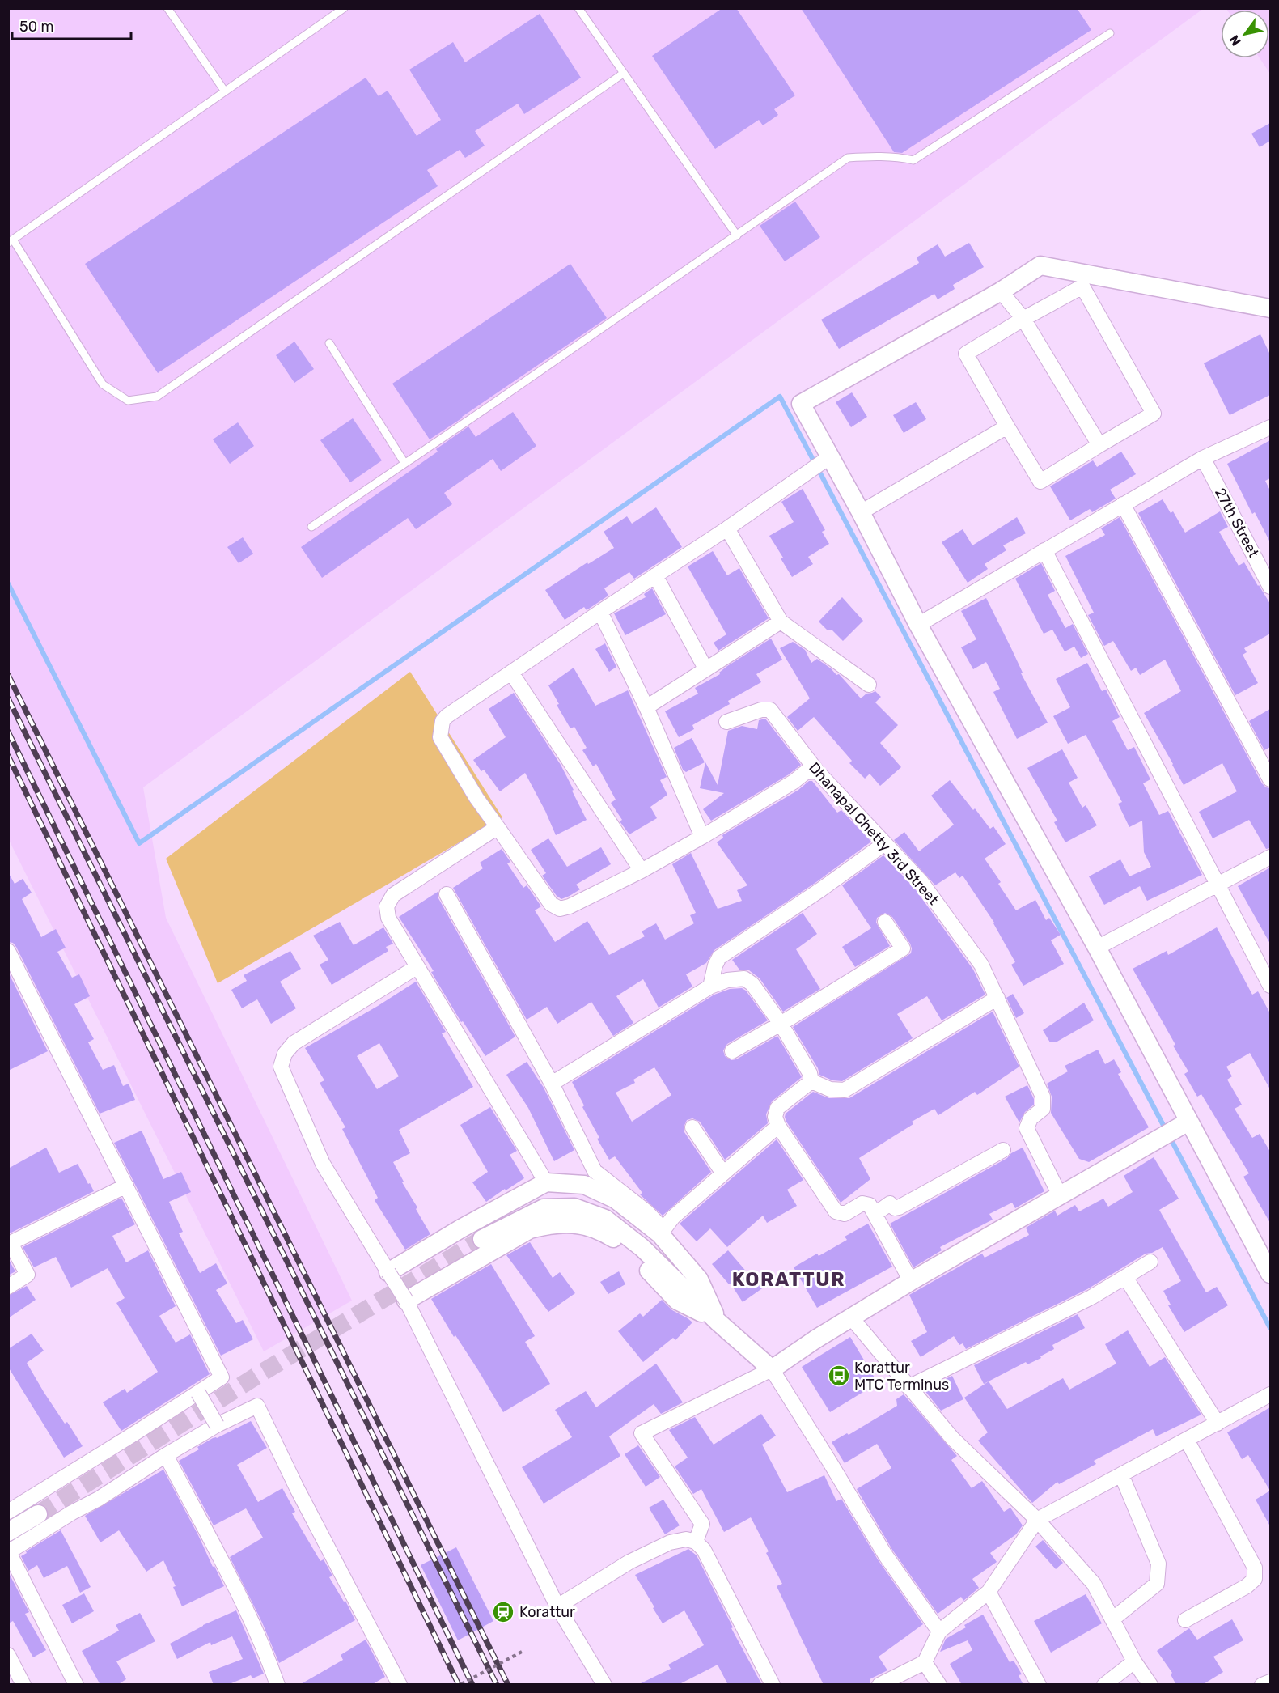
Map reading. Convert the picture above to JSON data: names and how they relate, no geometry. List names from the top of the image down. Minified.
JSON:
{"streets":{"street":["27th Street","Dhanapal Chetty 3rd Street"]},"districts":["KORATTUR"],"places":{"bus stop":["Korattur MTC Terminus"],"station":["Korattur"]},"scale_bar":"50 m","north":"bottom left"}
